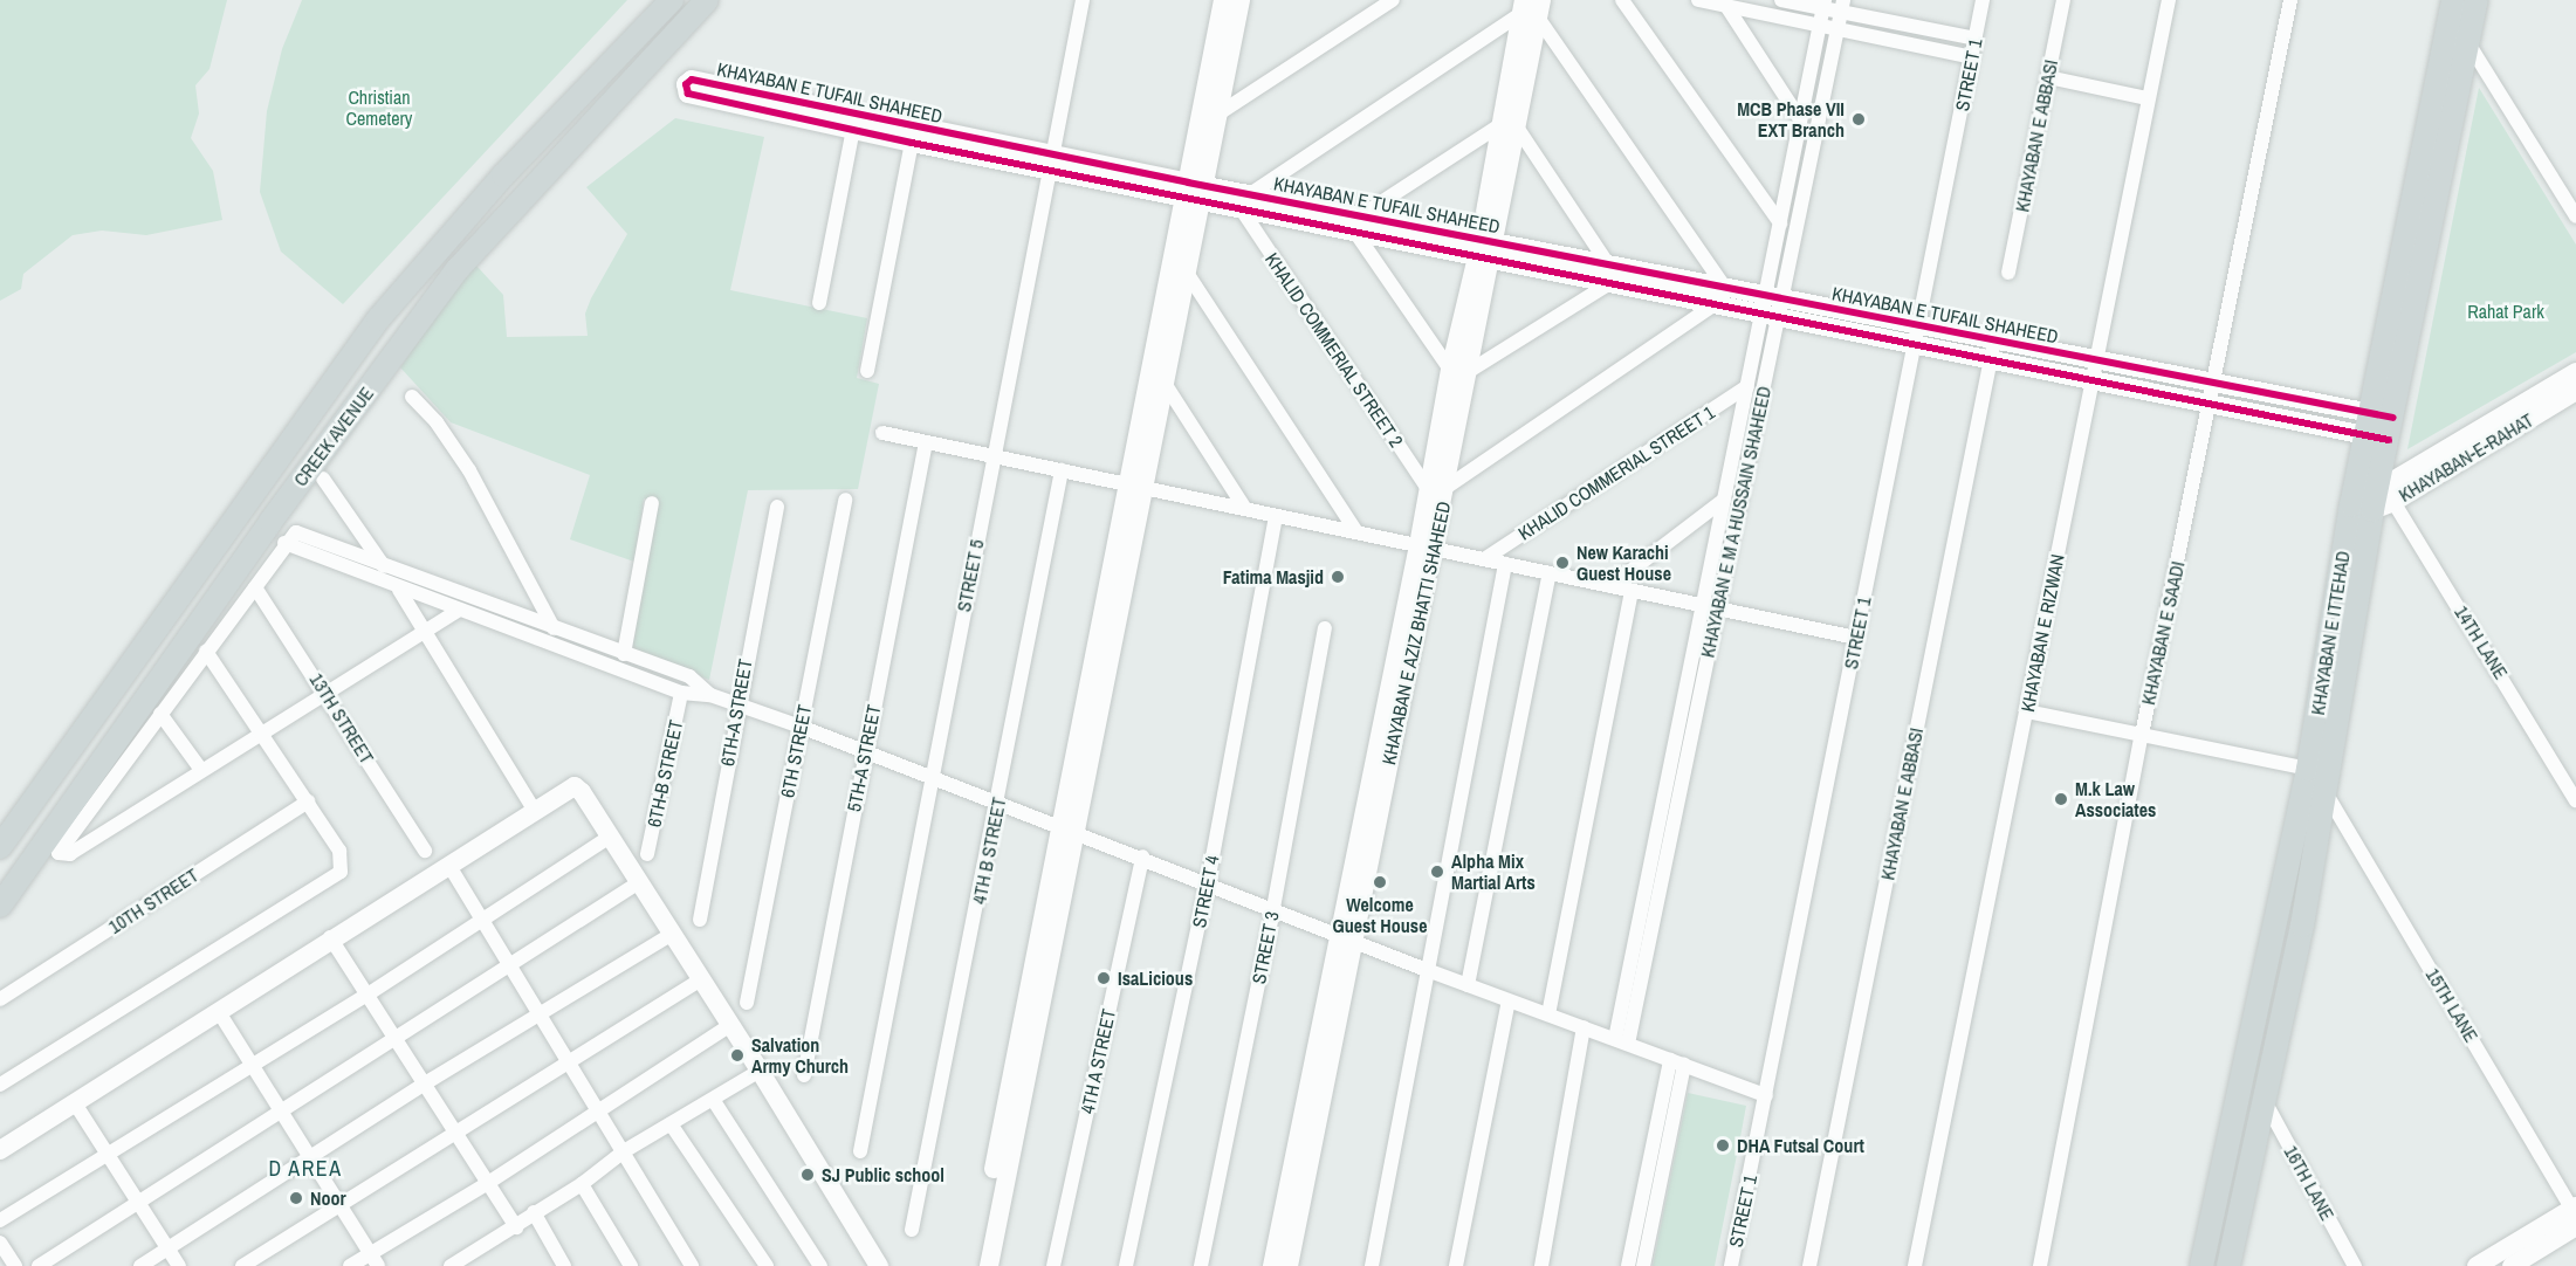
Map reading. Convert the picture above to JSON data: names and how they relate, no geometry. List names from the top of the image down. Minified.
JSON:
{"streets":{"main road":["CREEK AVENUE","KHAYABAN E ITTEHAD"],"street":["STREET 1","KHAYABAN E TUFAIL SHAHEED","KHAYABAN E ABBASI","KHALID COMMERIAL STREET 2","KHALID COMMERIAL STREET 1","KHAYABAN E M A HUSSAIN SHAHEED","STREET 5","KHAYABAN E AZIZ BHATTI SHAHEED","KHAYABAN E RIZWAN","KHAYABAN E SAADI","14TH LANE","6TH-A STREET","13TH STREET","6TH STREET","5TH-A STREET","6TH-B STREET","4TH B STREET","STREET 4","10TH STREET","STREET 3","15TH LANE","4TH A STREET","16TH LANE"]},"crossings":[["STREET 1","KHAYABAN E TUFAIL SHAHEED"],["KHAYABAN E TUFAIL SHAHEED","KHAYABAN E ABBASI"],["KHAYABAN E TUFAIL SHAHEED","KHALID COMMERIAL STREET 2"],["KHAYABAN E TUFAIL SHAHEED","KHAYABAN E M A HUSSAIN SHAHEED"],["KHAYABAN E TUFAIL SHAHEED","STREET 5"],["KHAYABAN E TUFAIL SHAHEED","KHAYABAN E AZIZ BHATTI SHAHEED"],["KHAYABAN E TUFAIL SHAHEED","KHAYABAN E RIZWAN"],["KHAYABAN E TUFAIL SHAHEED","KHAYABAN E SAADI"],["KHAYABAN E TUFAIL SHAHEED","KHAYABAN E ITTEHAD"],["KHALID COMMERIAL STREET 2","KHAYABAN E AZIZ BHATTI SHAHEED"],["KHALID COMMERIAL STREET 1","KHAYABAN E M A HUSSAIN SHAHEED"],["KHAYABAN E ITTEHAD","14TH LANE"],["KHAYABAN E ITTEHAD","15TH LANE"],["KHAYABAN E ITTEHAD","16TH LANE"]],"districts":["D AREA"],"parks":["Christian Cemetery","Rahat Park"],"places":["MCB Phase VII EXT Branch","New Karachi Guest House","Fatima Masjid","M.k Law Associates","Alpha Mix Martial Arts","Welcome Guest House","IsaLicious","Salvation Army Church","DHA Futsal Court","SJ Public school","Noor"]}
